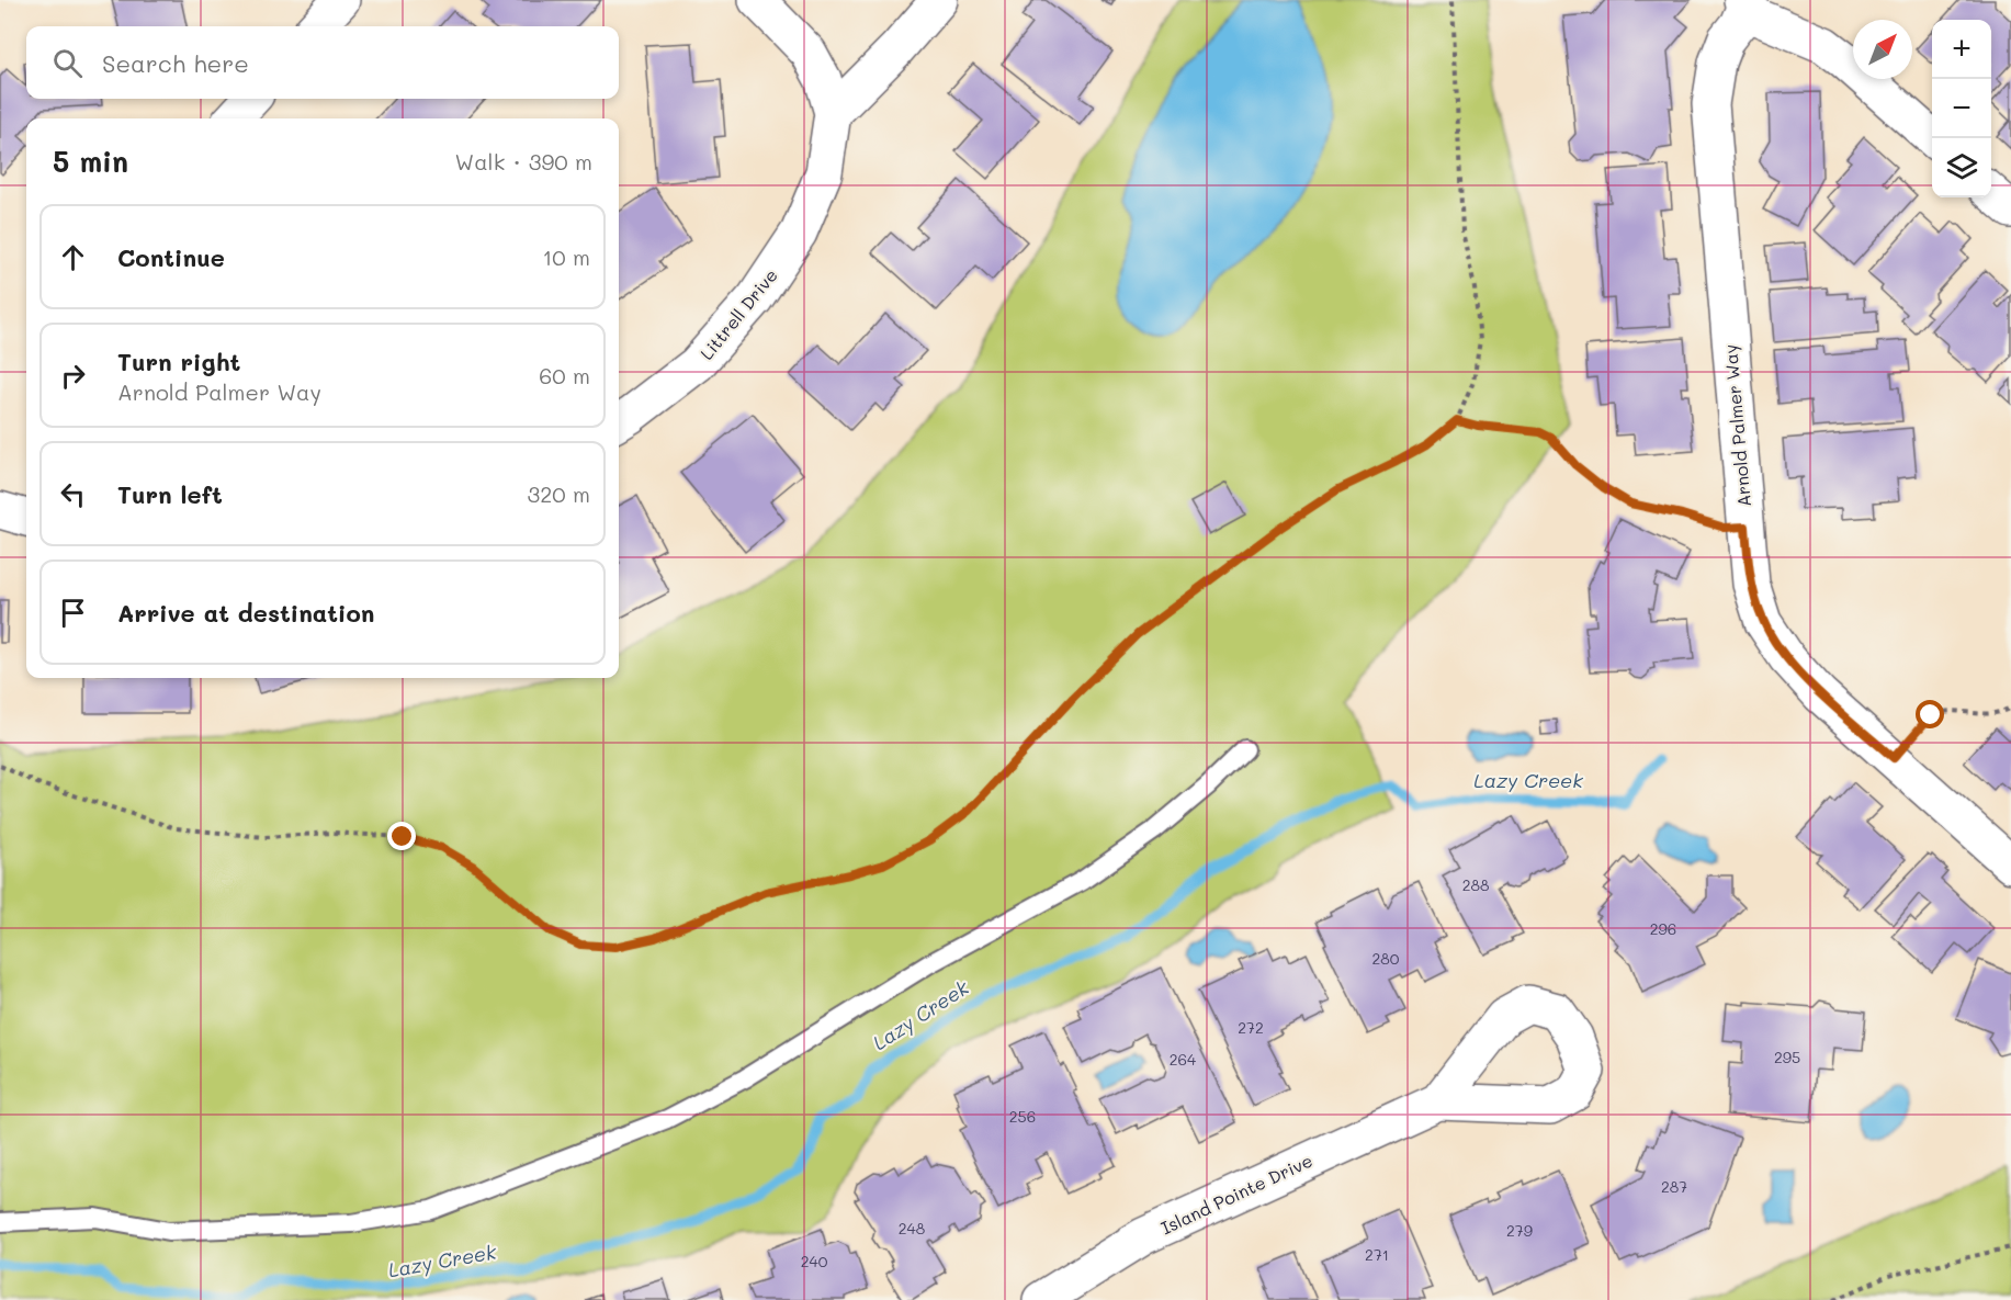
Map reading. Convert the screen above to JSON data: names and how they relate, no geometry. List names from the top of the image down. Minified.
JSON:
{"streets":{"street":["Littrell Drive","Arnold Palmer Way","Island Pointe Drive"]},"water":["Lazy Creek"],"house_numbers":["288","296","280","272","295","264","256","287","248","279","271","240"],"north":"top right","page":{"map_buttons":["+","−"],"search":"Search here","heading":["5 min","Walk · 390 m"],"list":[["Continue","10 m"],["Turn right","Arnold Palmer Way","60 m"],["Turn left","320 m"],"Arrive at destination"]}}
